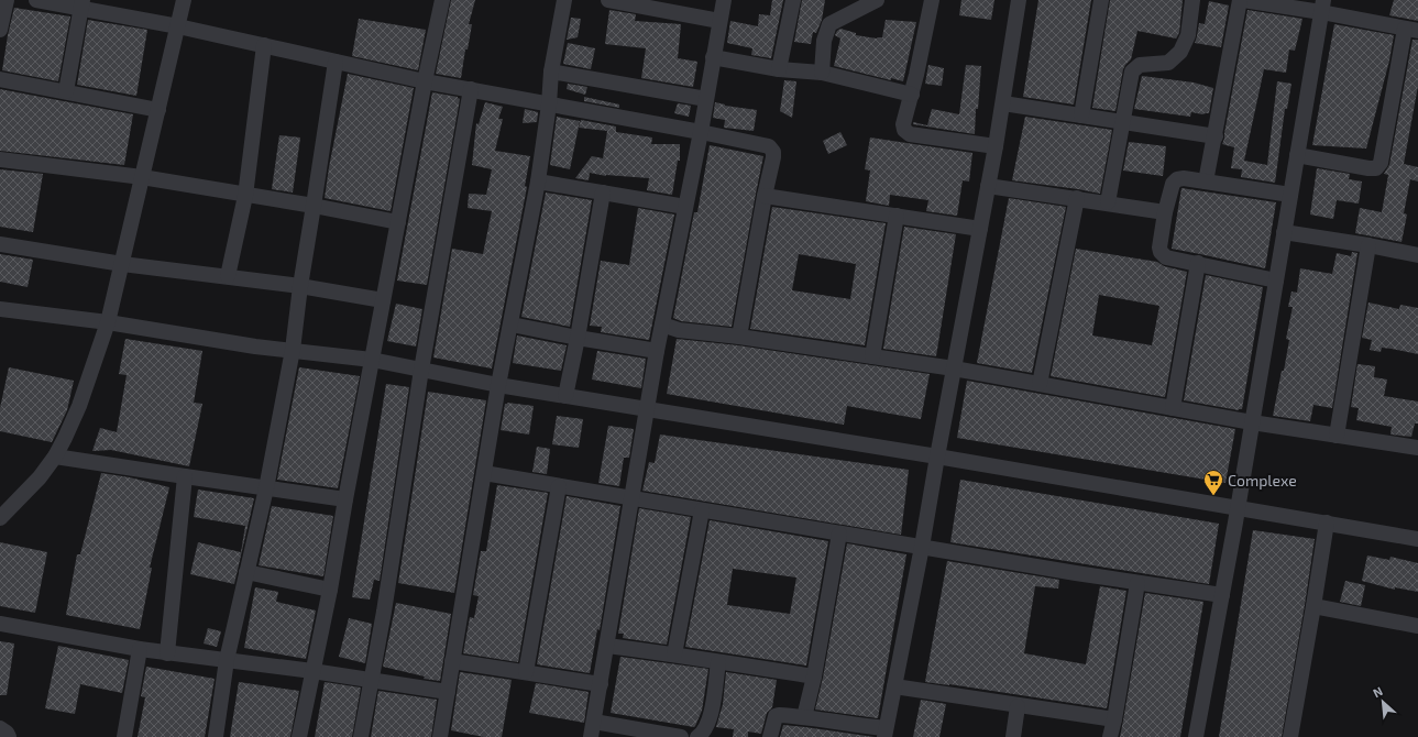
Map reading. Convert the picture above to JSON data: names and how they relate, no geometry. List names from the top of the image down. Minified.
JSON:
{"places":{"supermarket":["Complexe"]},"north":"top left"}
